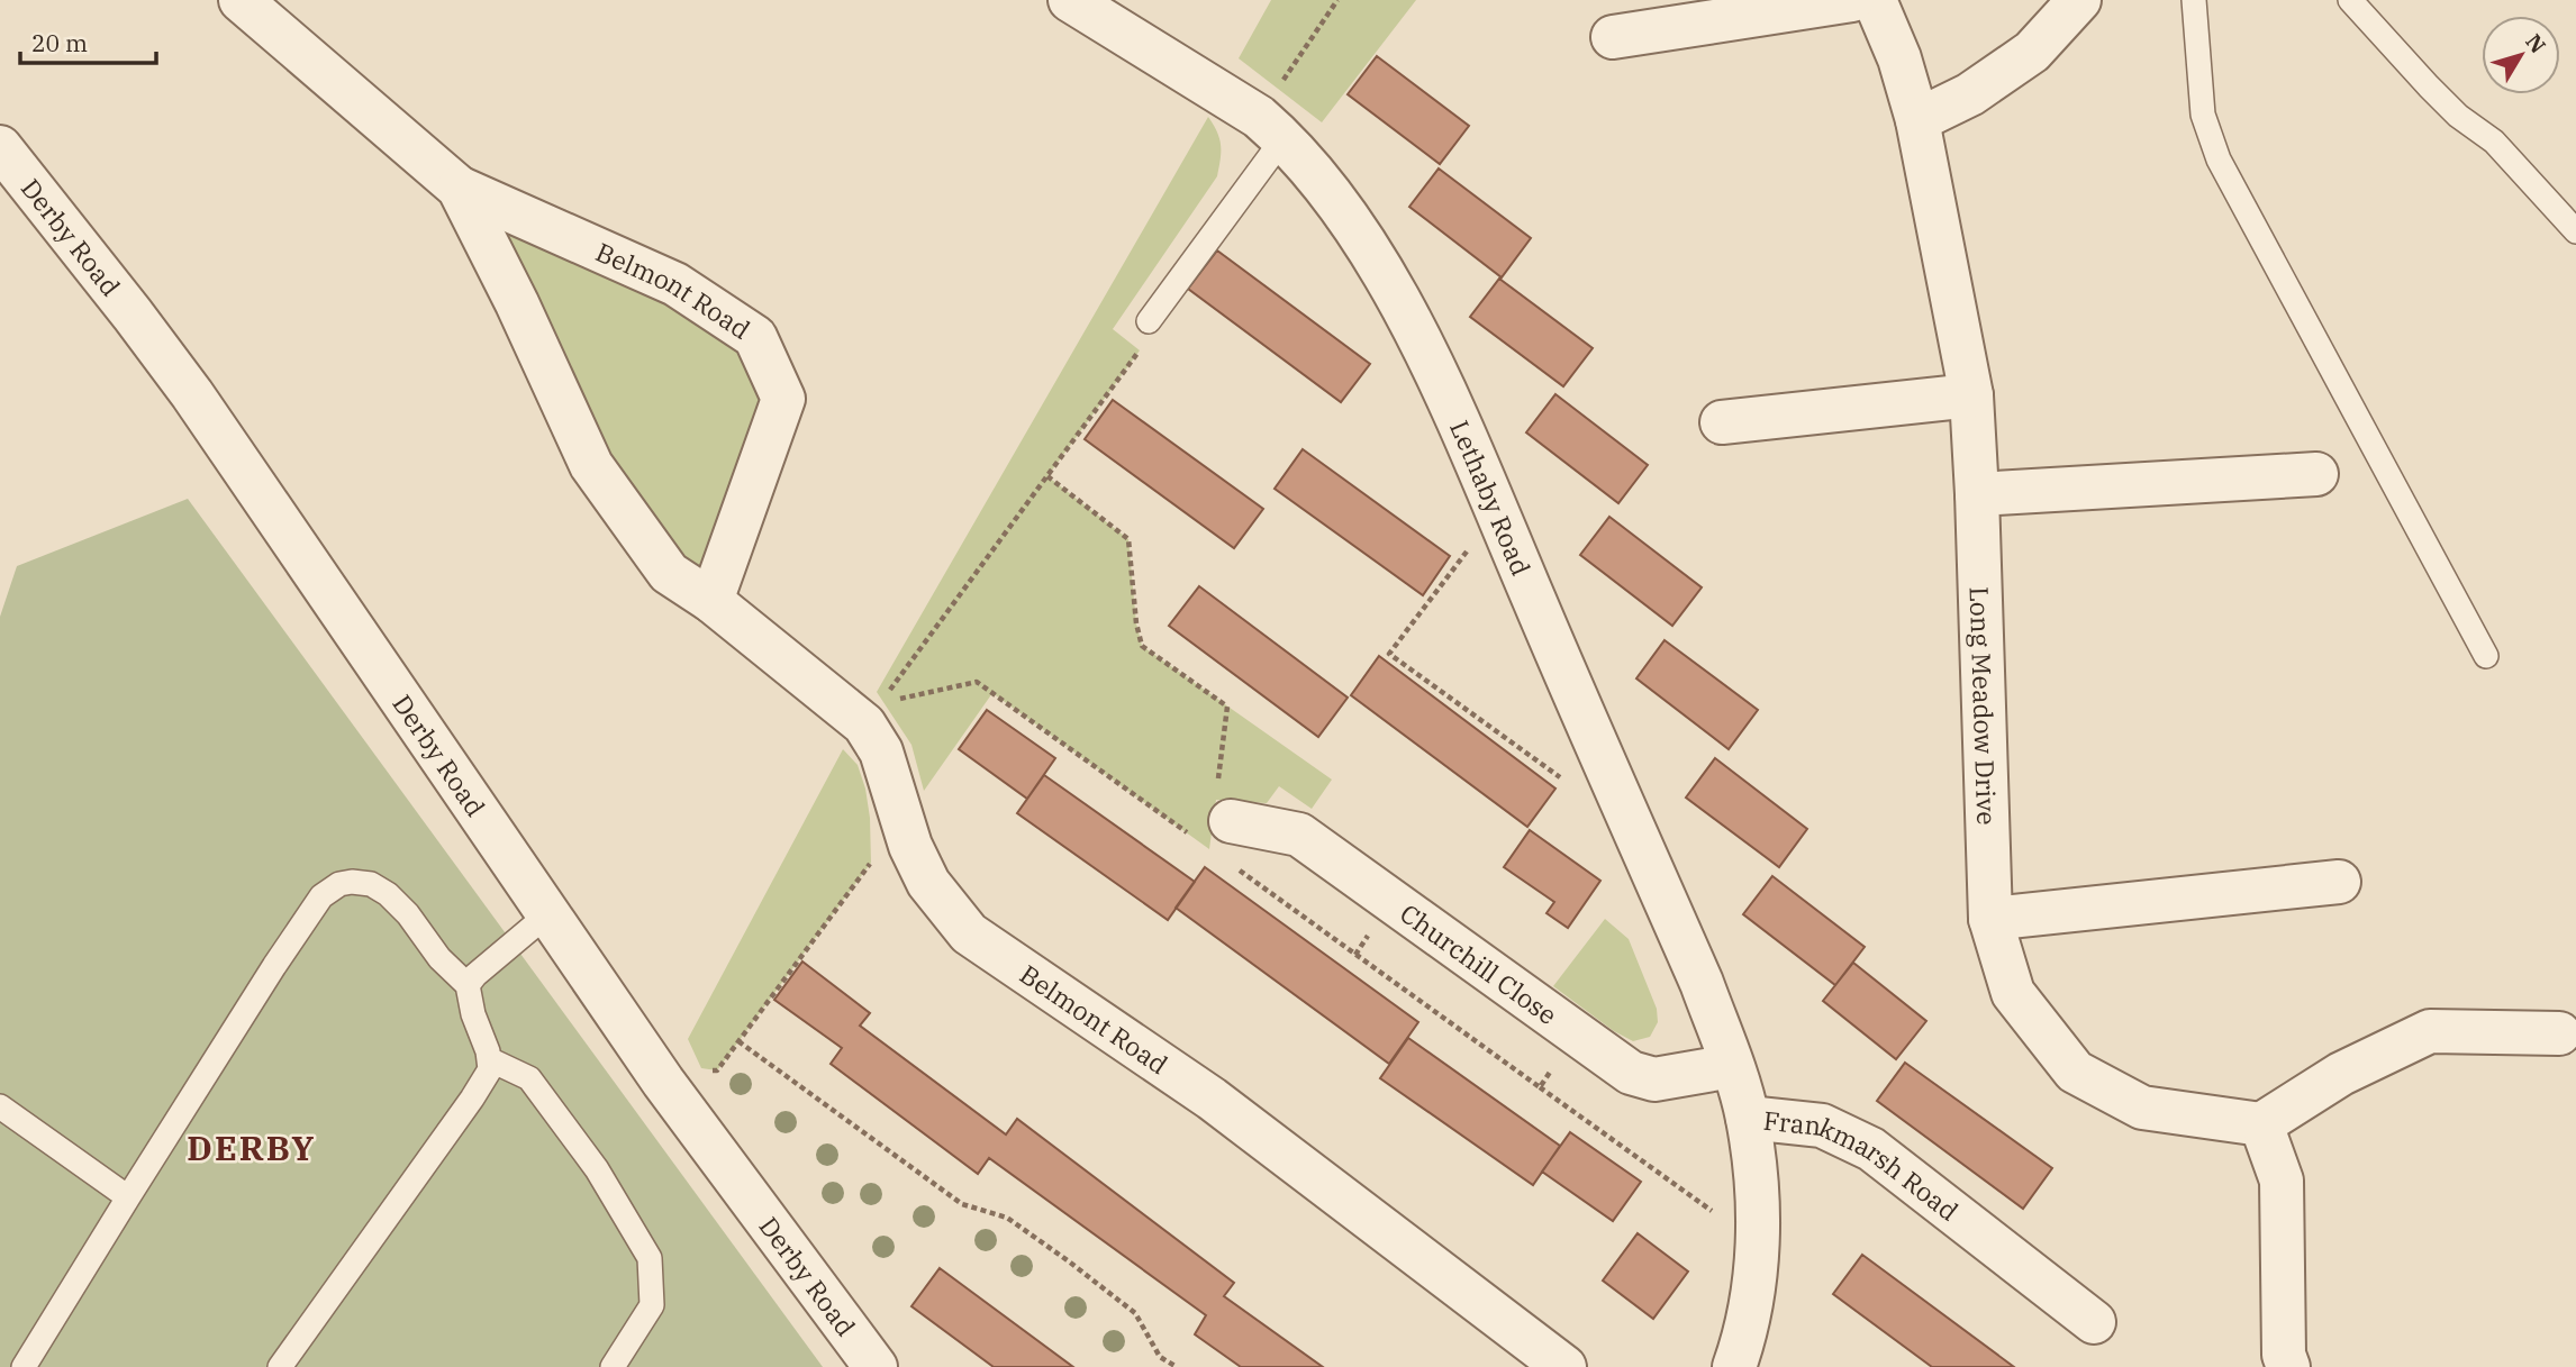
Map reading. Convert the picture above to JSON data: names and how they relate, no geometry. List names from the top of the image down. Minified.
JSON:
{"streets":{"street":["Derby Road","Belmont Road","Lethaby Road","Long Meadow Drive","Churchill Close","Frankmarsh Road"]},"crossings":[["Lethaby Road","Churchill Close"],["Lethaby Road","Frankmarsh Road"]],"districts":["DERBY"],"scale_bar":"20 m","north":"top right"}
